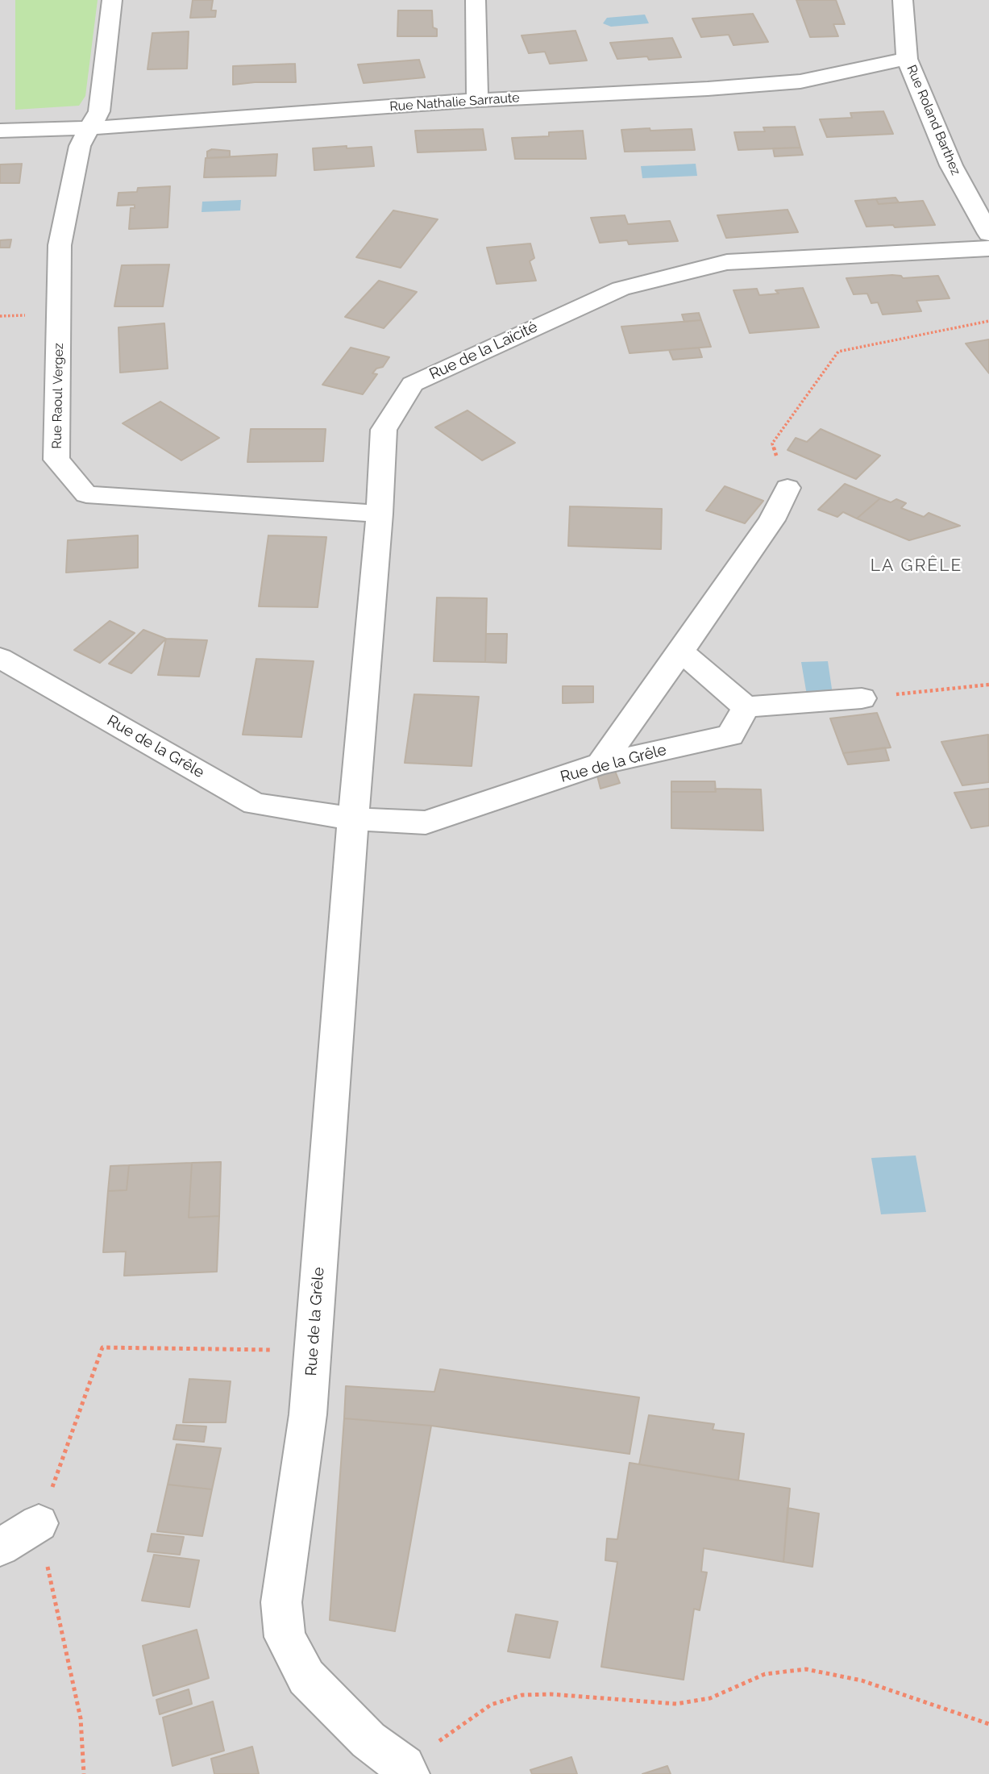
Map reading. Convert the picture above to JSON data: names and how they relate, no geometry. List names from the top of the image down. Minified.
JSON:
{"streets":{"street":["Rue Nathalie Sarraute","Rue Roland Barthez","Rue de la Laïcité","Rue Raoul Vergez","Rue de la Grêle"]},"crossings":[["Rue Nathalie Sarraute","Rue Roland Barthez"],["Rue Nathalie Sarraute","Rue Raoul Vergez"],["Rue de la Laïcité","Rue Raoul Vergez"],["Rue de la Laïcité","Rue de la Grêle"]],"districts":["LA GRÊLE"]}
